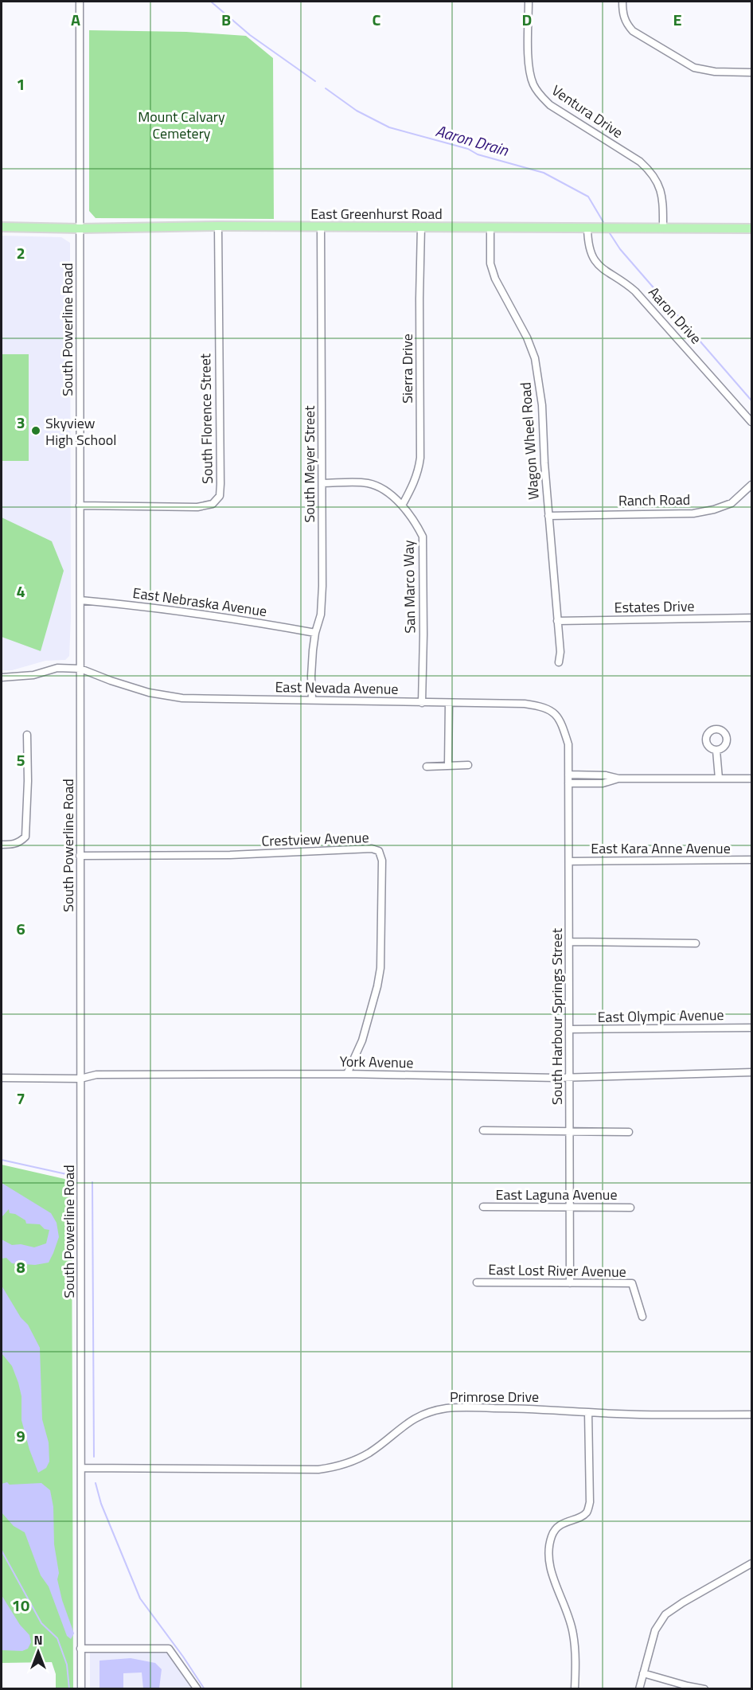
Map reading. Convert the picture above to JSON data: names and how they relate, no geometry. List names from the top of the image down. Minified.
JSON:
{"streets":{"main road":["East Greenhurst Road"],"street":["Ventura Drive","Aaron Drive","South Powerline Road","Sierra Drive","South Florence Street","Wagon Wheel Road","South Meyer Street","Ranch Road","San Marco Way","East Nebraska Avenue","Estates Drive","East Nevada Avenue","Crestview Avenue","East Kara Anne Avenue","East Olympic Avenue","South Harbour Springs Street","York Avenue","East Laguna Avenue","East Lost River Avenue","Primrose Drive"]},"crossings":[["Ventura Drive","East Greenhurst Road"],["East Greenhurst Road","Aaron Drive"],["East Greenhurst Road","South Powerline Road"],["East Greenhurst Road","Sierra Drive"],["East Greenhurst Road","South Florence Street"],["East Greenhurst Road","Wagon Wheel Road"],["East Greenhurst Road","South Meyer Street"],["South Powerline Road","South Florence Street"],["South Powerline Road","East Nebraska Avenue"],["South Powerline Road","East Nevada Avenue"],["South Powerline Road","Crestview Avenue"],["South Powerline Road","York Avenue"],["South Powerline Road","Primrose Drive"],["Sierra Drive","San Marco Way"],["Wagon Wheel Road","Ranch Road"],["Wagon Wheel Road","Estates Drive"],["South Meyer Street","San Marco Way"],["South Meyer Street","East Nebraska Avenue"],["South Meyer Street","East Nevada Avenue"],["San Marco Way","East Nevada Avenue"],["East Nevada Avenue","South Harbour Springs Street"],["Crestview Avenue","York Avenue"],["East Kara Anne Avenue","South Harbour Springs Street"],["East Olympic Avenue","South Harbour Springs Street"],["South Harbour Springs Street","York Avenue"],["South Harbour Springs Street","East Laguna Avenue"],["South Harbour Springs Street","East Lost River Avenue"]],"water":["Aaron Drain"],"parks":["Mount Calvary Cemetery"],"places":["Skyview High School"],"north":"top","grid":{"columns":["A","B","C","D","E"],"rows":["1","2","3","4","5","6","7","8","9","10"]}}
